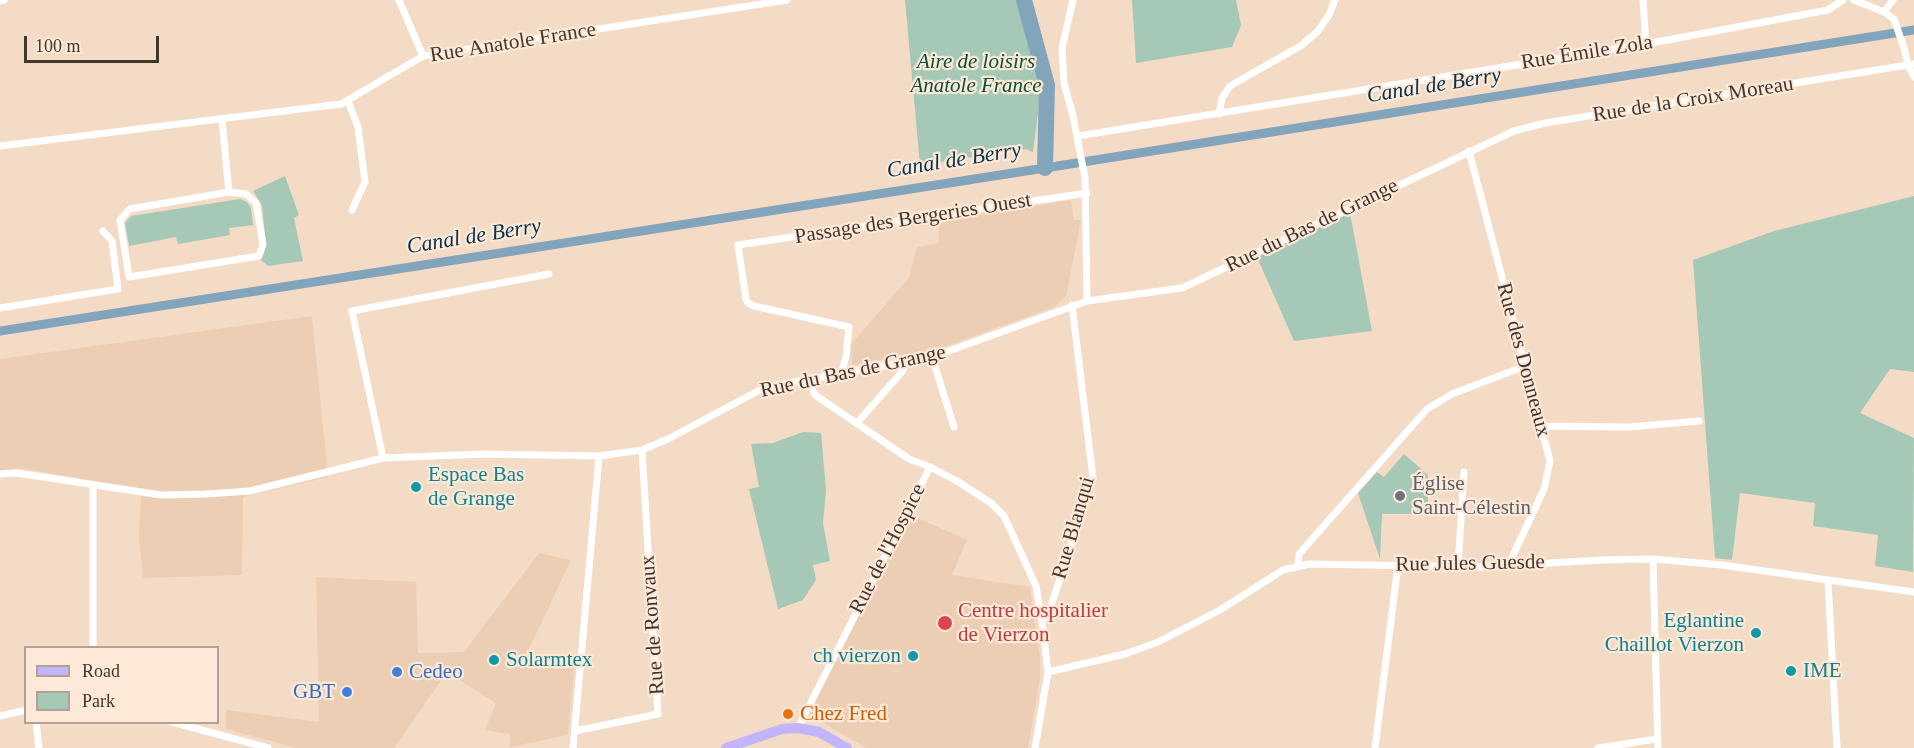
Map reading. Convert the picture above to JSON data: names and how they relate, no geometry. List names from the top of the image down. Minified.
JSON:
{"streets":{"street":["Rue Anatole France","Rue Émile Zola","Rue de la Croix Moreau","Passage des Bergeries Ouest","Rue du Bas de Grange","Rue des Donneaux","Rue Blanqui","Rue de l'Hospice","Rue Jules Guesde","Rue de Ronvaux"]},"crossings":[["Rue de la Croix Moreau","Rue du Bas de Grange"],["Rue de la Croix Moreau","Rue des Donneaux"],["Passage des Bergeries Ouest","Rue du Bas de Grange"],["Rue du Bas de Grange","Rue des Donneaux"],["Rue du Bas de Grange","Rue Blanqui"],["Rue du Bas de Grange","Rue de Ronvaux"],["Rue des Donneaux","Rue Jules Guesde"]],"water":["Canal de Berry"],"parks":["Aire de loisirs Anatole France"],"places":["Espace Bas de Grange","Église Saint-Célestin","Centre hospitalier de Vierzon","Eglantine Chaillot Vierzon","ch vierzon","Solarmtex","IME","Cedeo","GBT","Chez Fred"],"legend":["Road","Park"],"scale_bar":"100 m"}
